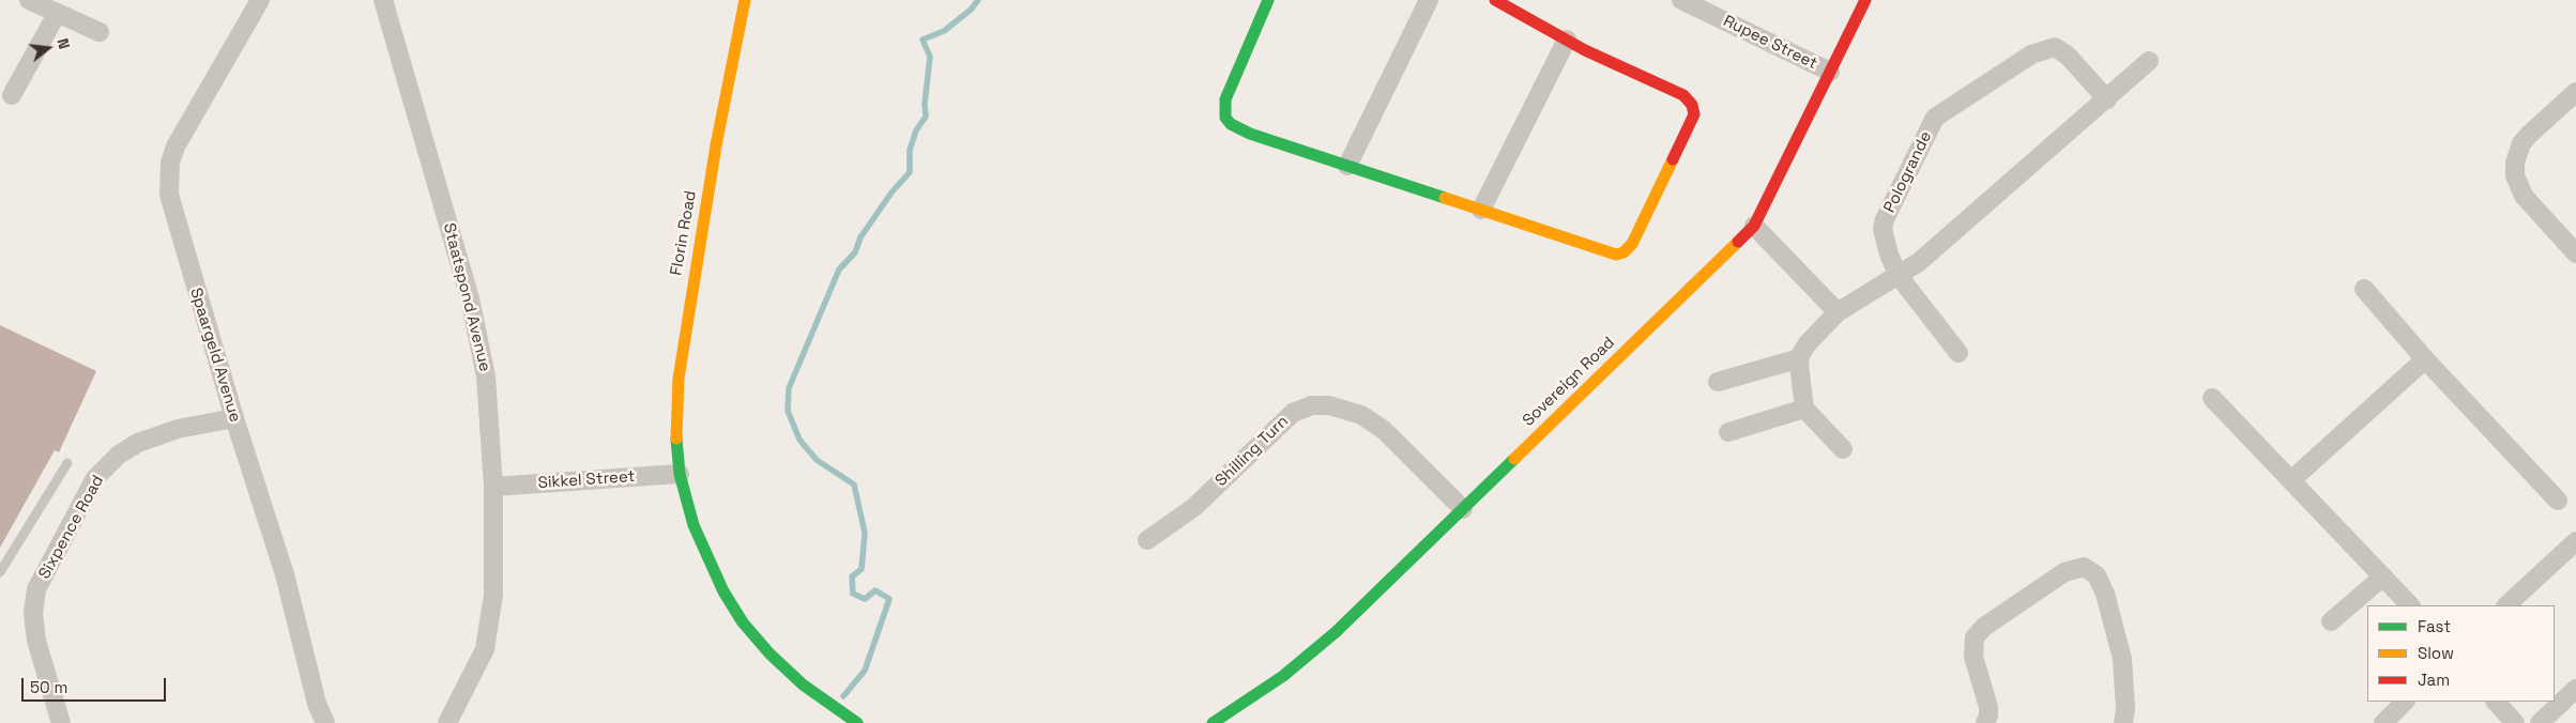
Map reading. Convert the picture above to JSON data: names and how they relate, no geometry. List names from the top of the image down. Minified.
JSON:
{"streets":{"street":["Rupee Street","Pologrande","Florin Road","Staatspond Avenue","Spaargeld Avenue","Sovereign Road","Shilling Turn","Sikkel Street","Sixpence Road"]},"crossings":[["Rupee Street","Sovereign Road"],["Florin Road","Sikkel Street"],["Staatspond Avenue","Sikkel Street"],["Spaargeld Avenue","Sixpence Road"],["Sovereign Road","Shilling Turn"]],"legend":["Fast","Slow","Jam"],"scale_bar":"50 m","north":"right"}
